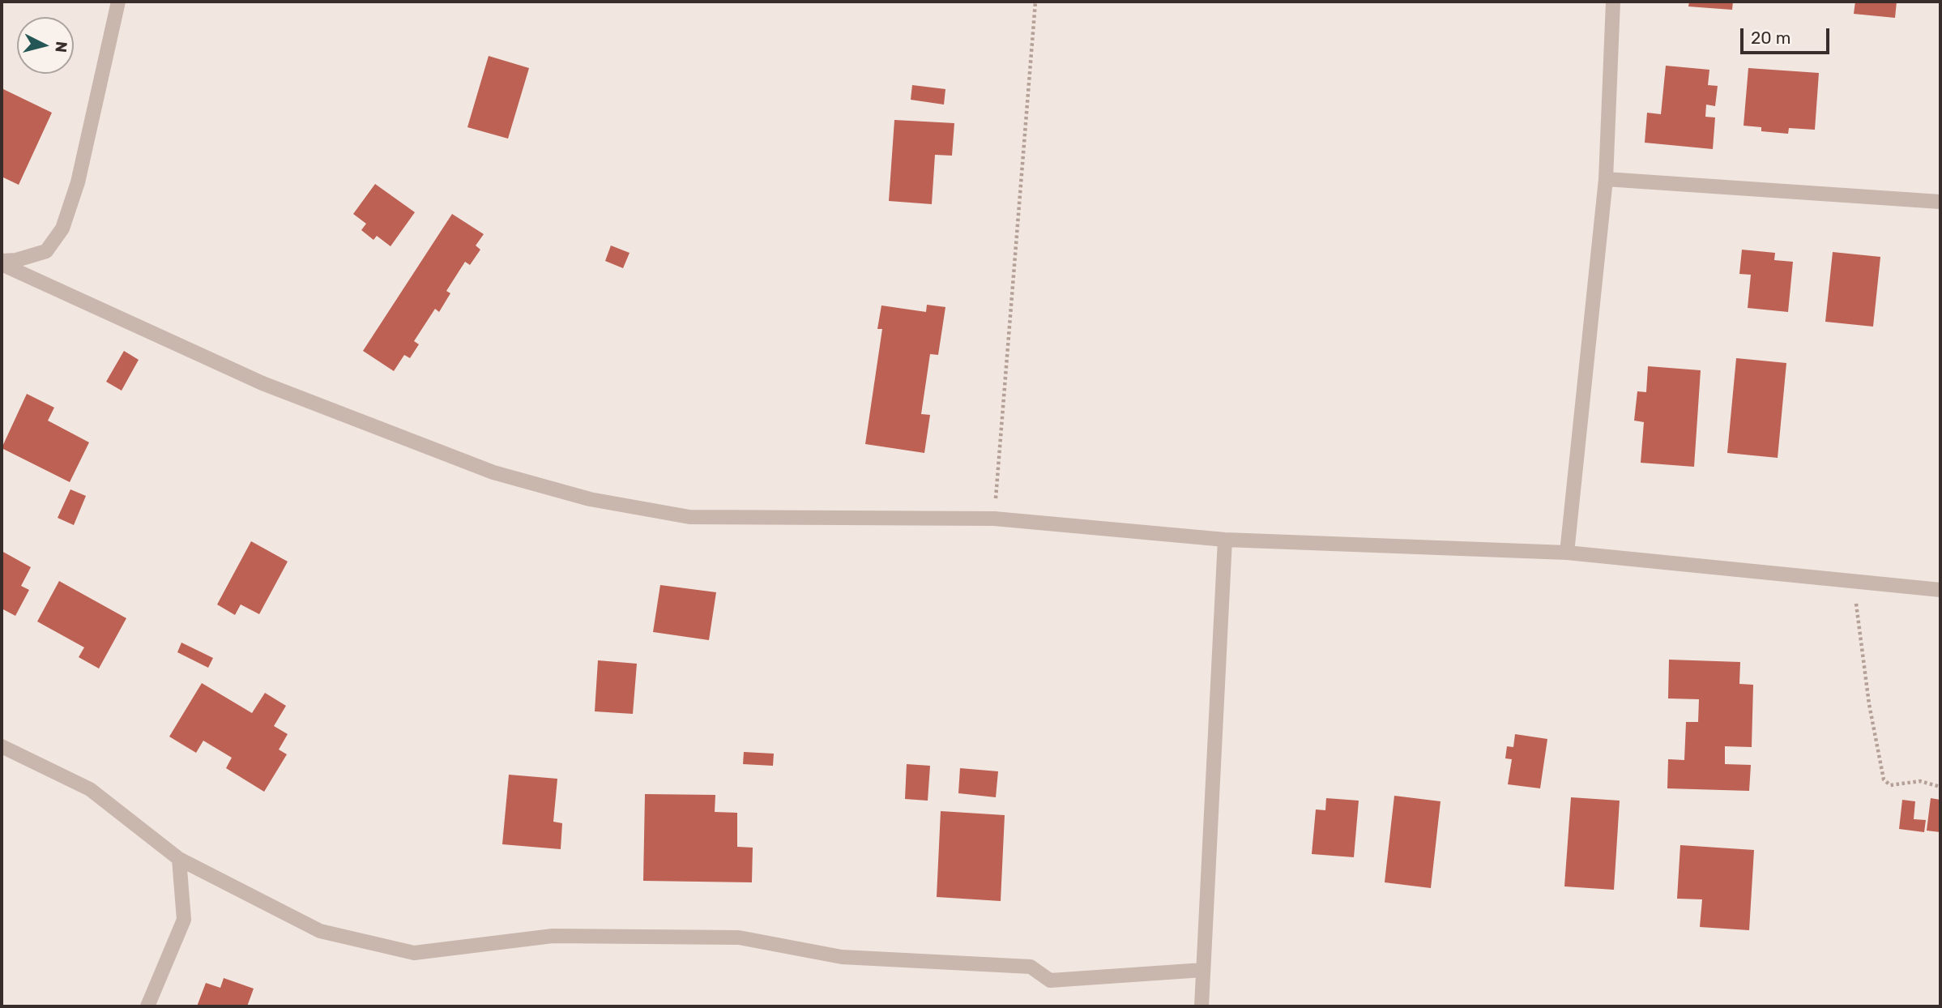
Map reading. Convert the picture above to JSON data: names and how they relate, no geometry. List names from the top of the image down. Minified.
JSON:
{"scale_bar":"20 m","north":"right"}
